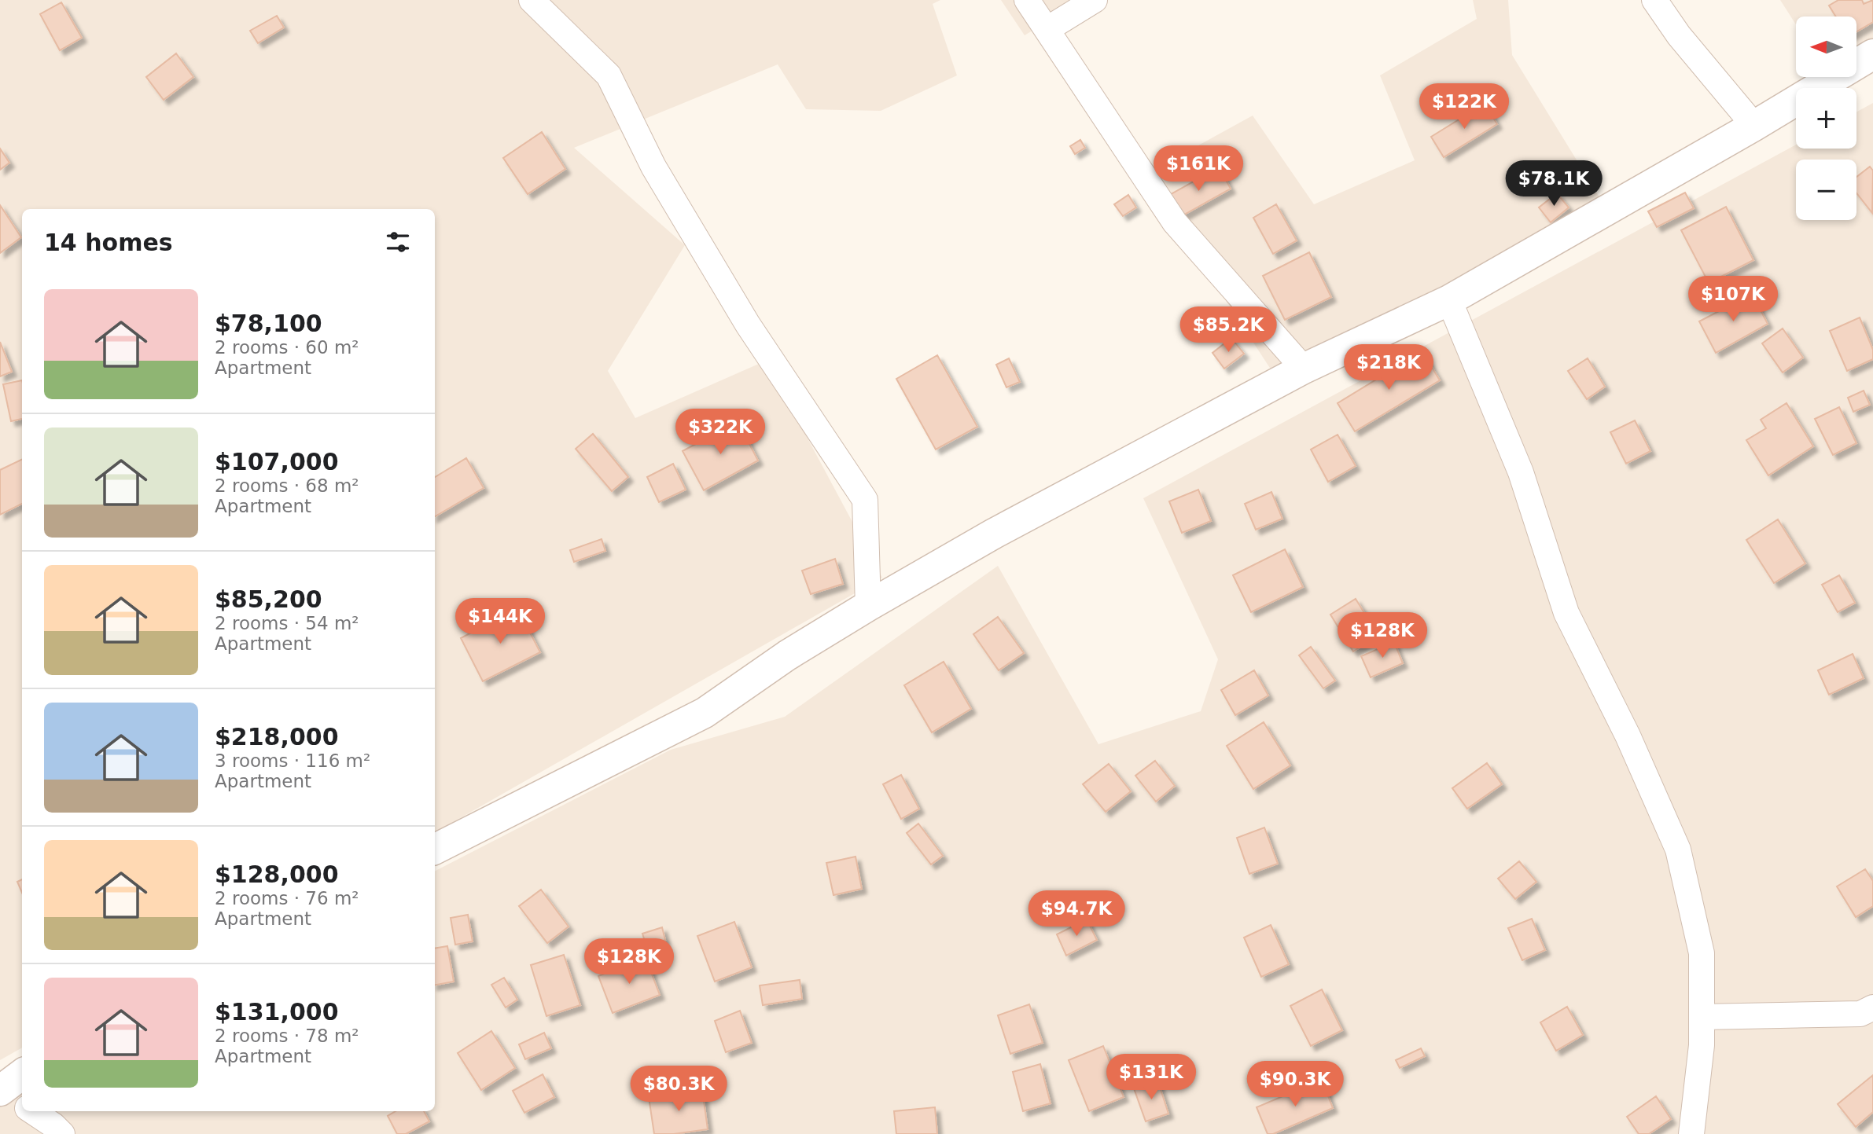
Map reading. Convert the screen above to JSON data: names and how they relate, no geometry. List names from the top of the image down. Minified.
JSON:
{"north":"left","page":{"map_buttons":["+","−"],"price":["$122K","$161K","$78.1K","$107K","$85.2K","$218K","$322K","$144K","$128K","$94.7K","$128K","$131K","$90.3K","$80.3K"],"heading":"14 homes","list":[{"name":"$78,100","note":"2 rooms · 60 m² · Apartment"},{"name":"$107,000","note":"2 rooms · 68 m² · Apartment"},{"name":"$85,200","note":"2 rooms · 54 m² · Apartment"},{"name":"$218,000","note":"3 rooms · 116 m² · Apartment"},{"name":"$128,000","note":"2 rooms · 76 m² · Apartment"},{"name":"$131,000","note":"2 rooms · 78 m² · Apartment"}]}}
